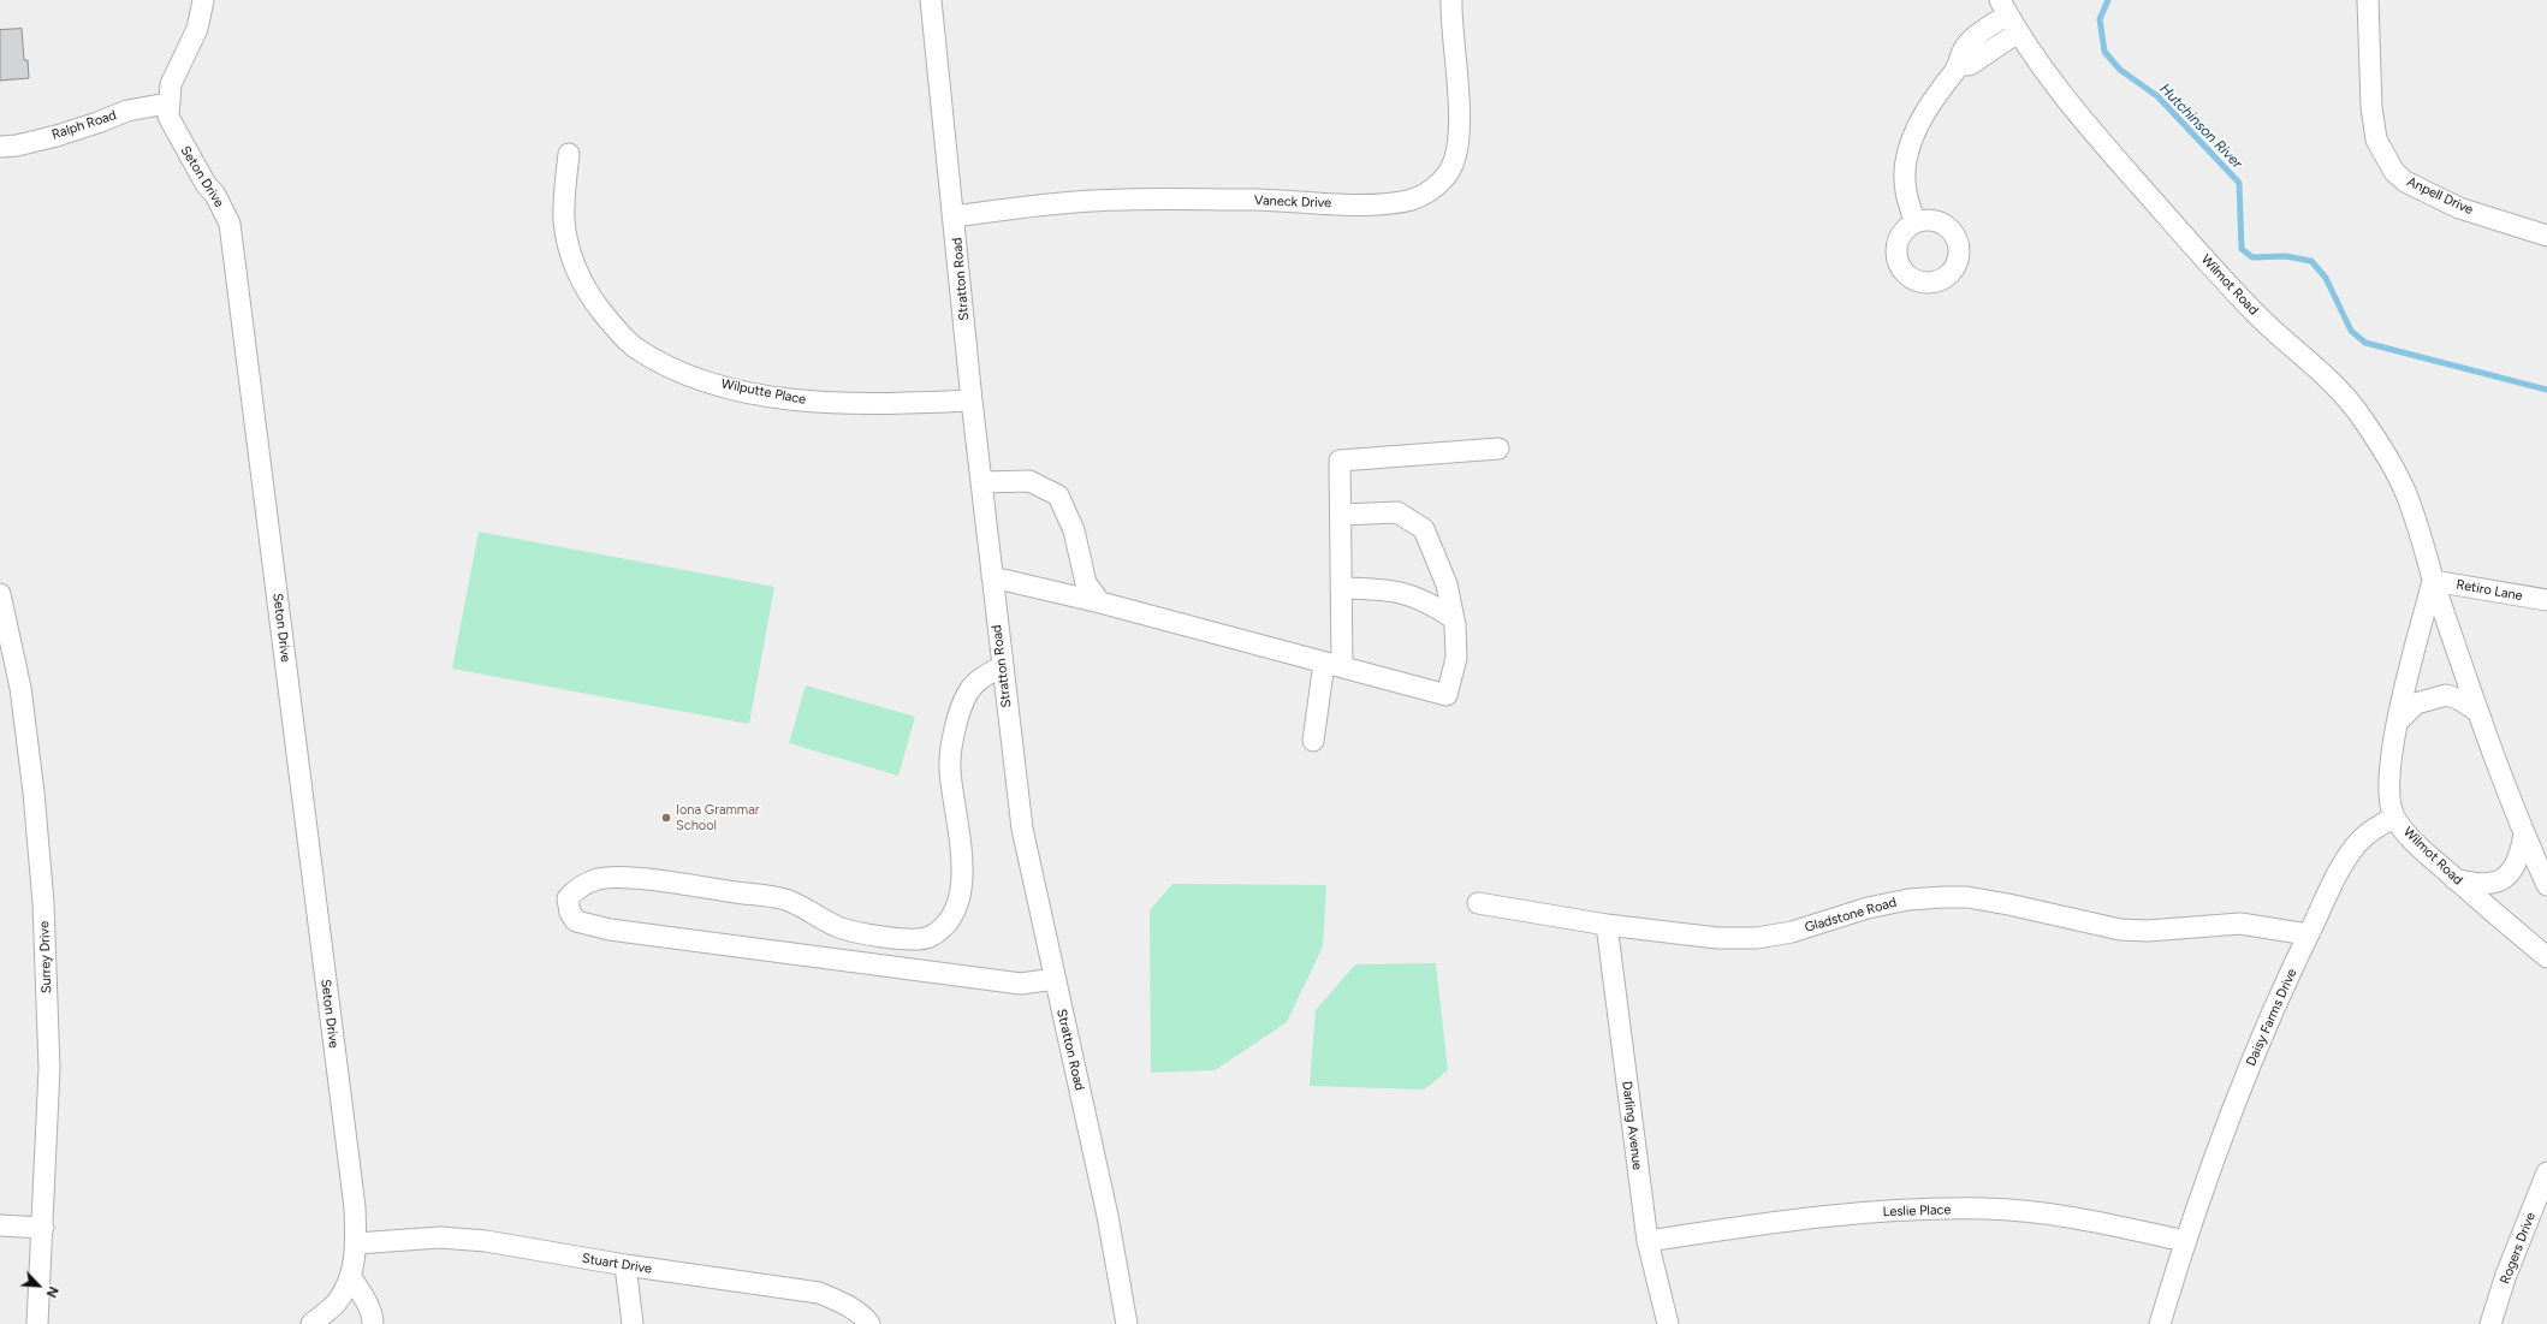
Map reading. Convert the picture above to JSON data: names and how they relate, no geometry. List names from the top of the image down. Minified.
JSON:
{"streets":{"street":["Ralph Road","Seton Drive","Anpell Drive","Vaneck Drive","Stratton Road","Wilmot Road","Wilputte Place","Retiro Lane","Gladstone Road","Surrey Drive","Daisy Farms Drive","Darling Avenue","Leslie Place","Rogers Drive","Stuart Drive"]},"crossings":[["Ralph Road","Seton Drive"],["Seton Drive","Stuart Drive"],["Vaneck Drive","Stratton Road"],["Stratton Road","Wilputte Place"],["Wilmot Road","Retiro Lane"],["Wilmot Road","Daisy Farms Drive"],["Gladstone Road","Daisy Farms Drive"],["Gladstone Road","Darling Avenue"],["Daisy Farms Drive","Leslie Place"],["Darling Avenue","Leslie Place"]],"water":["Hutchinson River"],"places":["Iona Grammar School"],"north":"bottom right"}
